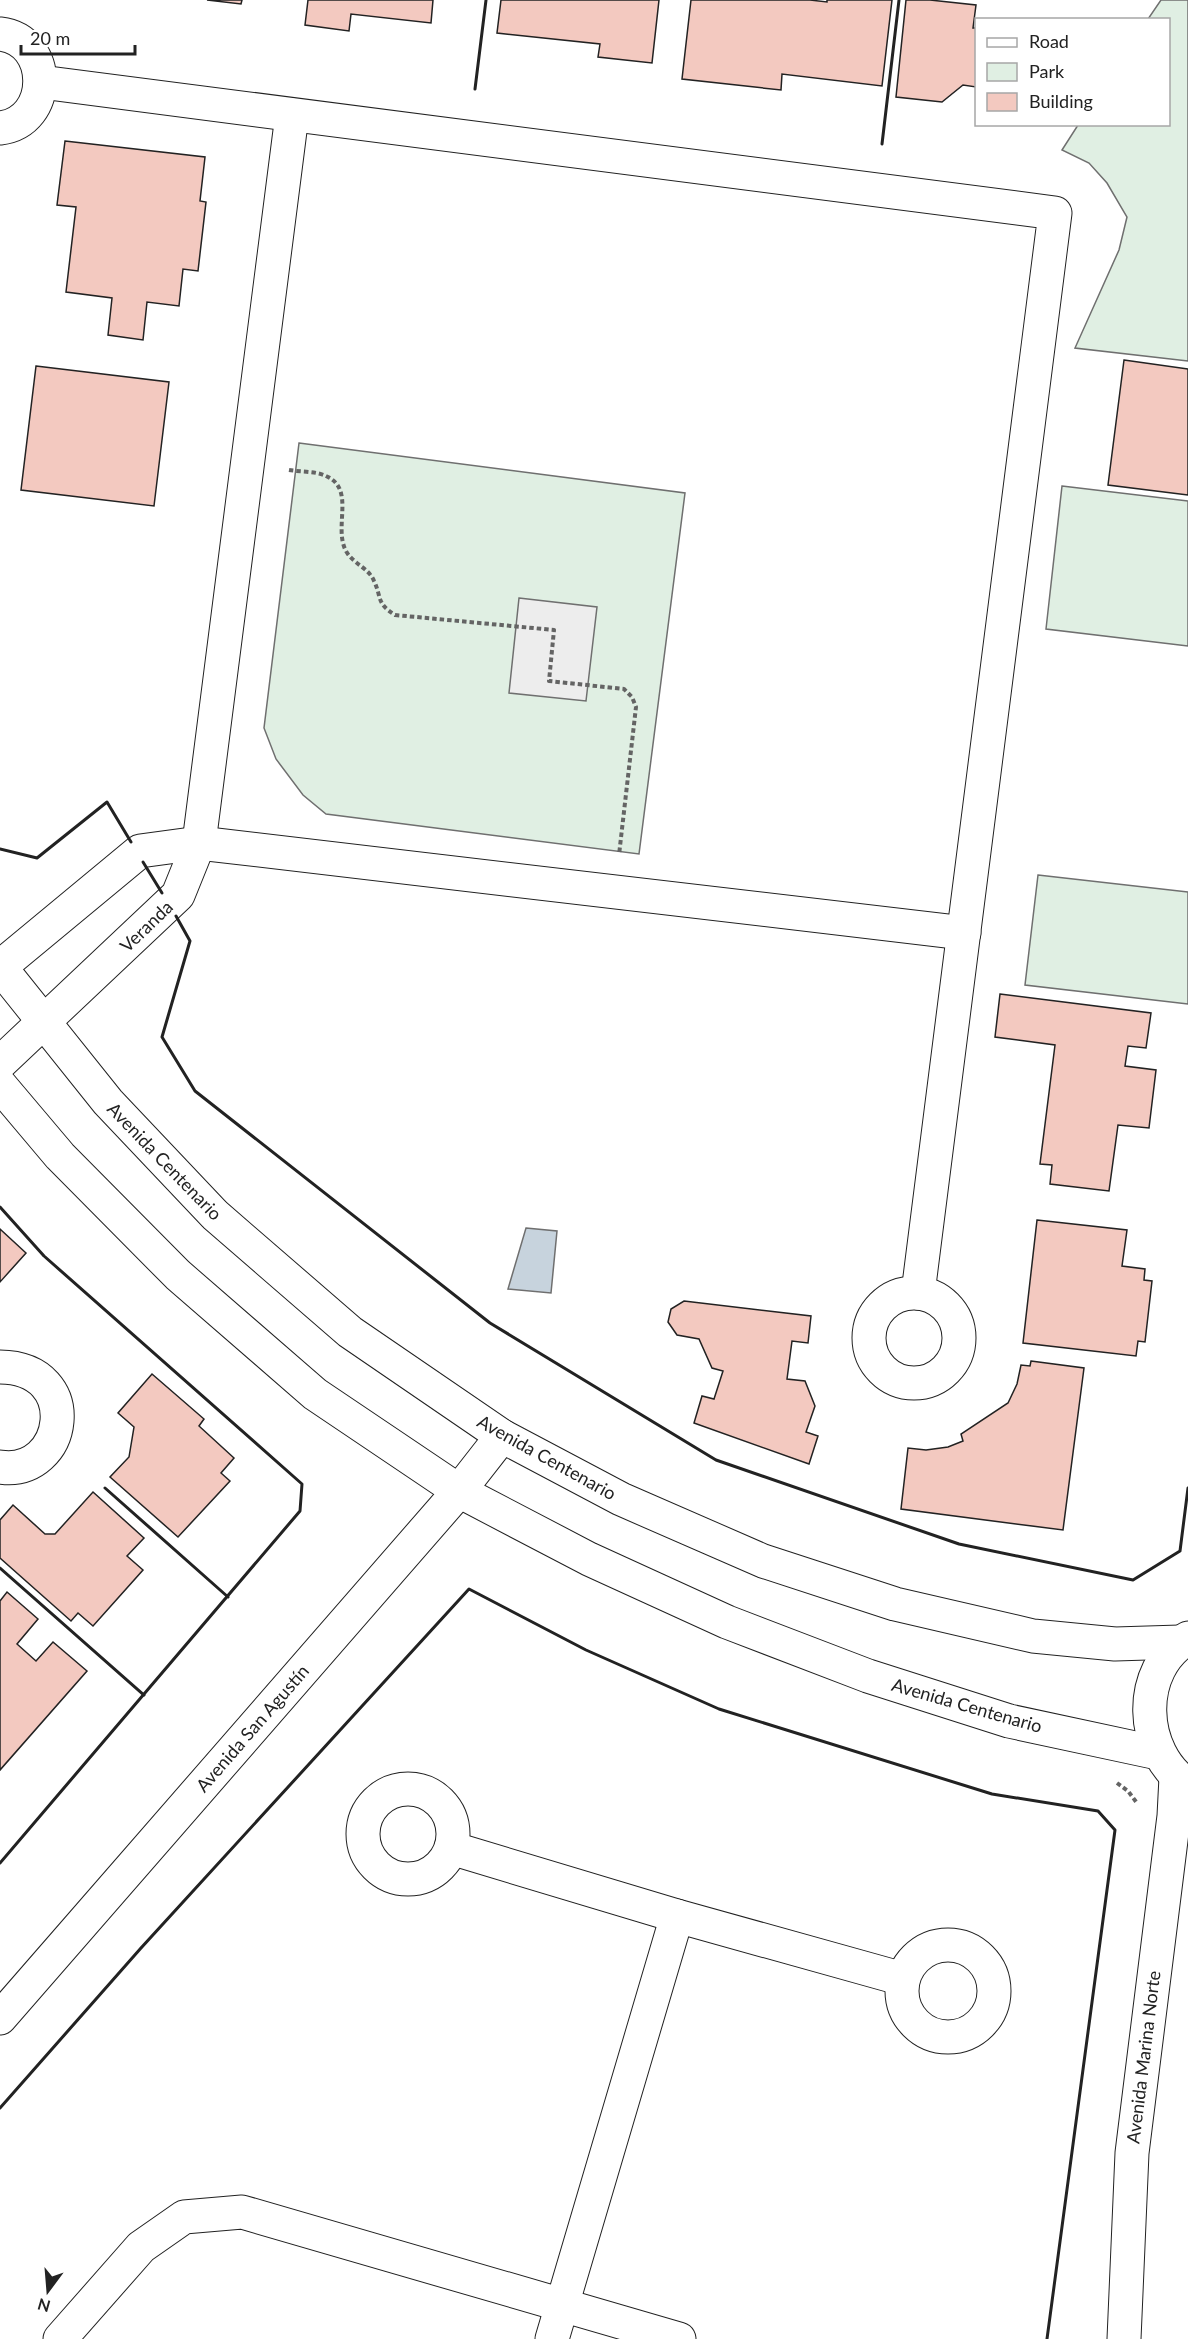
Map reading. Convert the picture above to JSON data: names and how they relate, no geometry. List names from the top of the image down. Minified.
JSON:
{"streets":{"street":["Veranda","Avenida Centenario","Avenida San Agustín","Avenida Marina Norte"]},"crossings":[["Veranda","Avenida Centenario"],["Avenida Centenario","Avenida San Agustín"],["Avenida Centenario","Avenida Marina Norte"]],"legend":["Road","Park","Building"],"scale_bar":"20 m","north":"bottom"}
